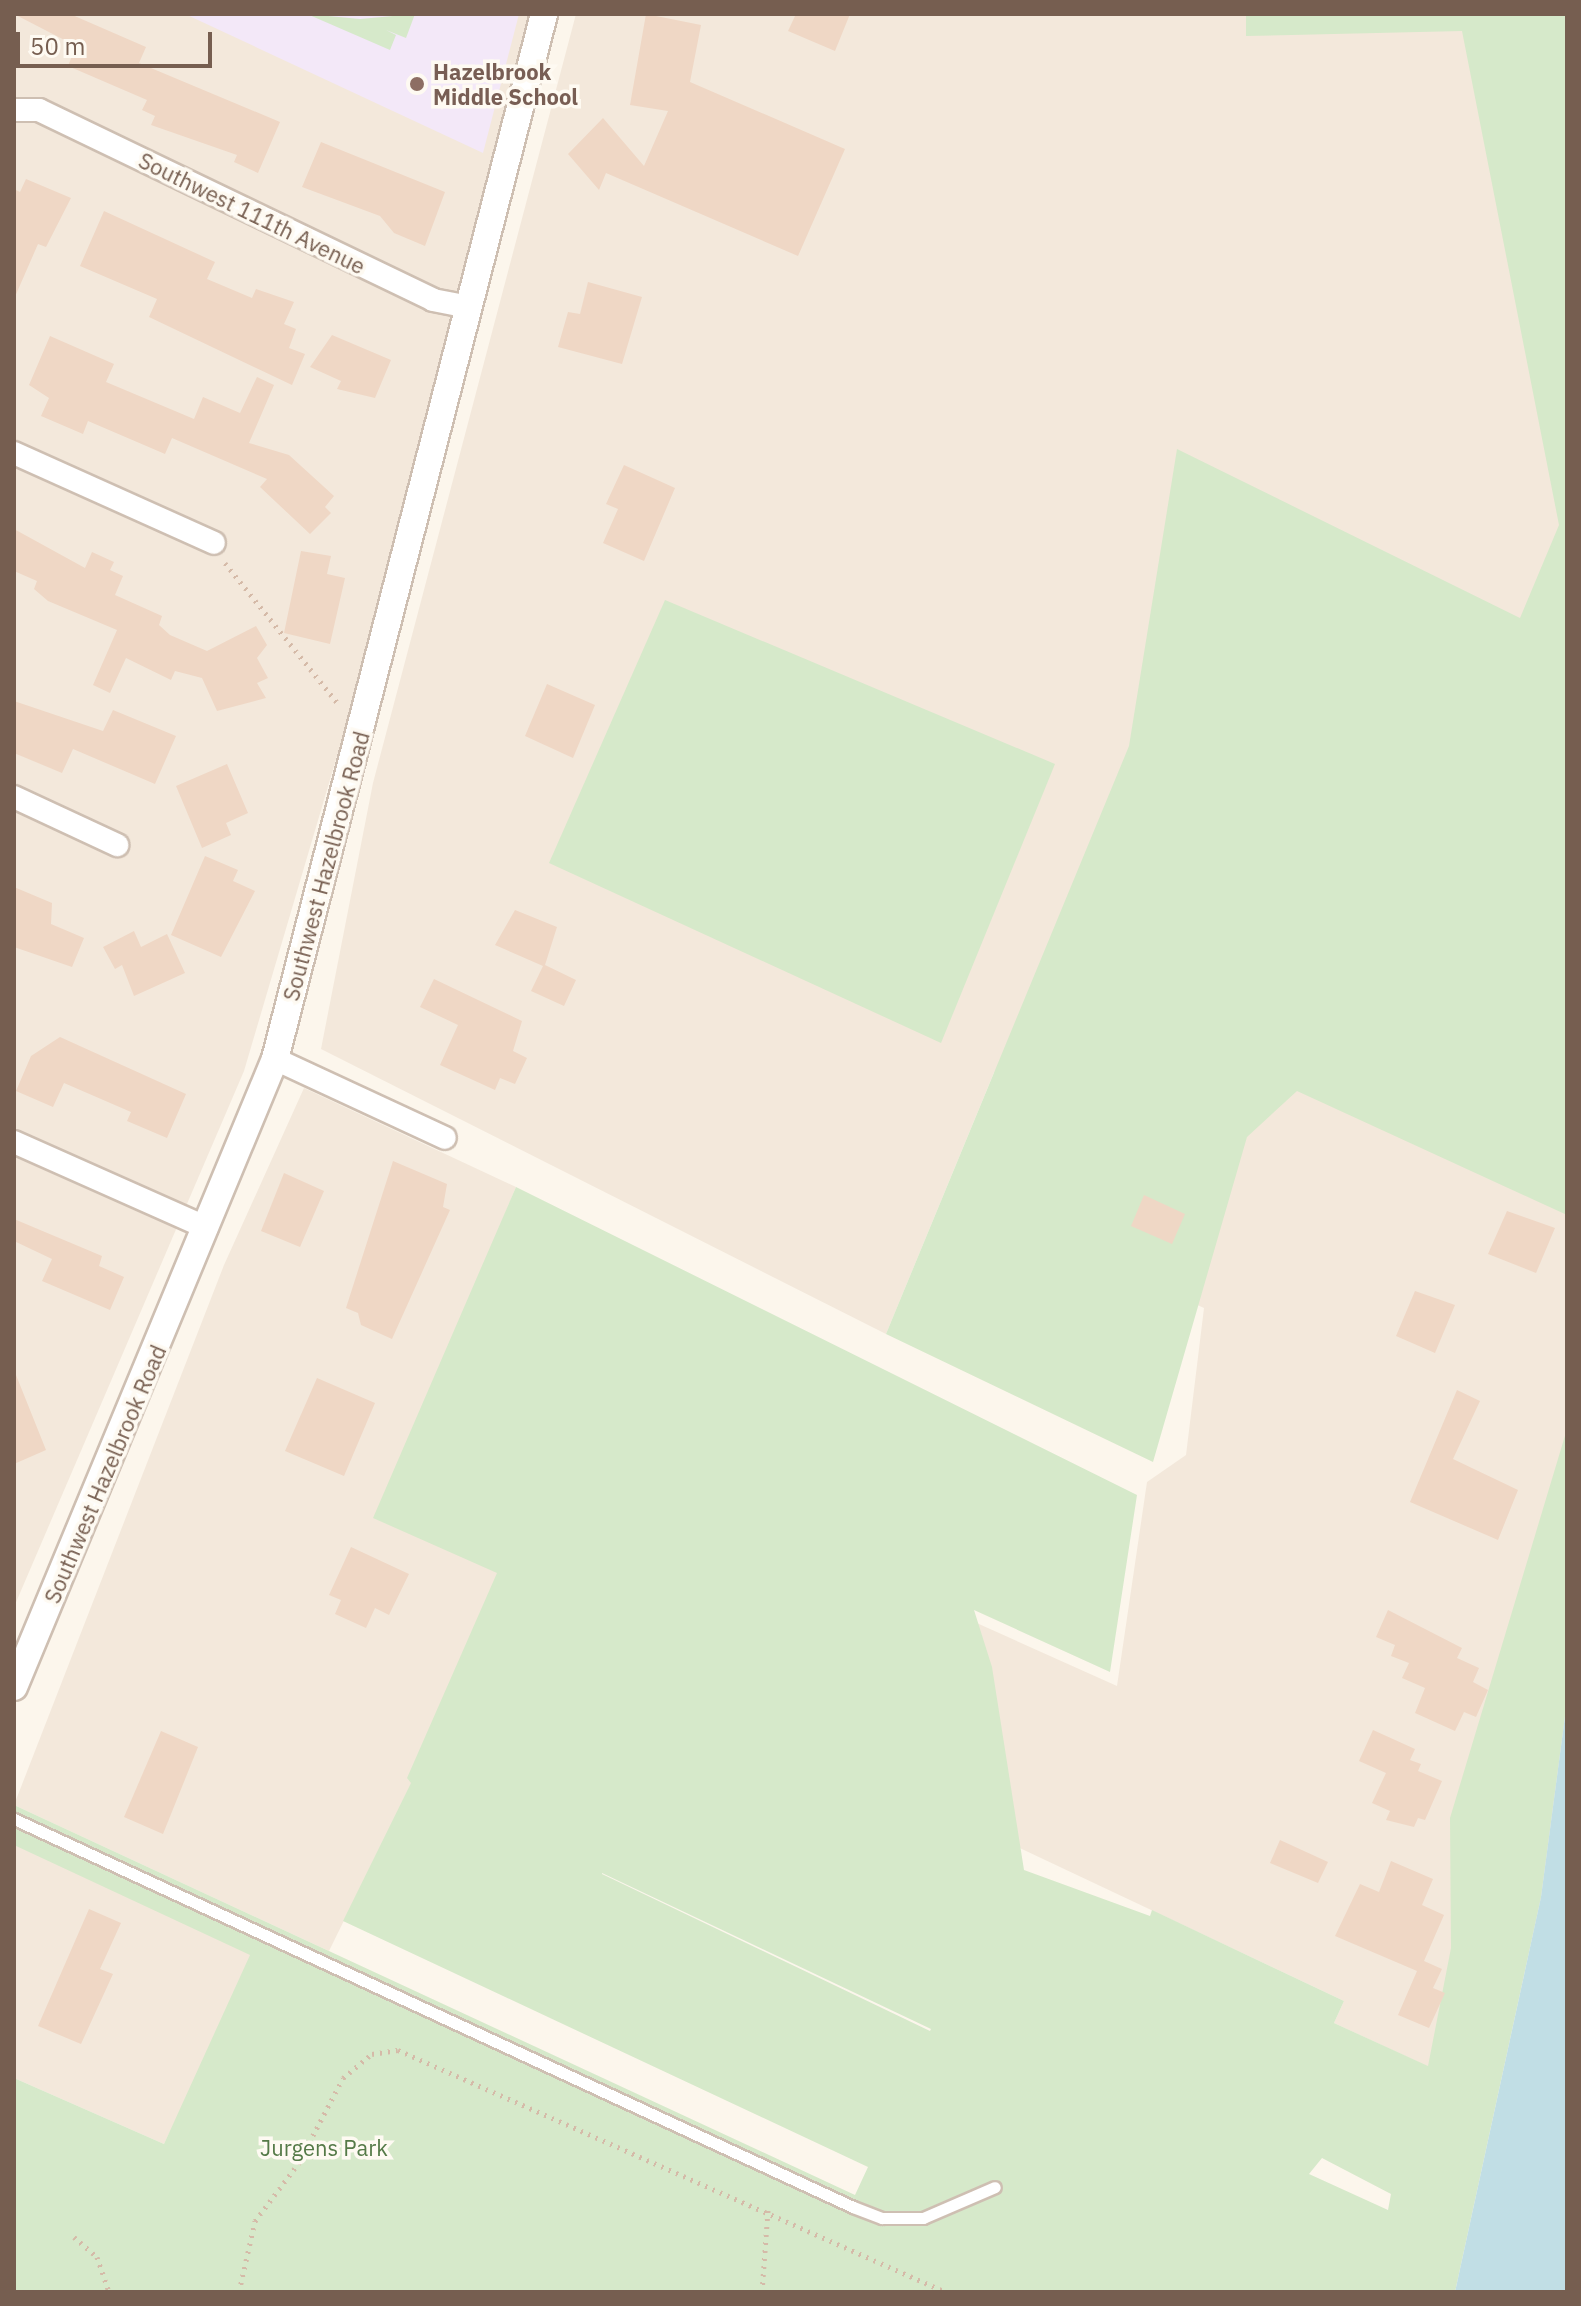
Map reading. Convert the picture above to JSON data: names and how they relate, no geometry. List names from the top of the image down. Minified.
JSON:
{"streets":{"street":["Southwest 111th Avenue","Southwest Hazelbrook Road"]},"crossings":[["Southwest 111th Avenue","Southwest Hazelbrook Road"]],"parks":["Jurgens Park"],"places":["Hazelbrook Middle School"],"scale_bar":"50 m"}
